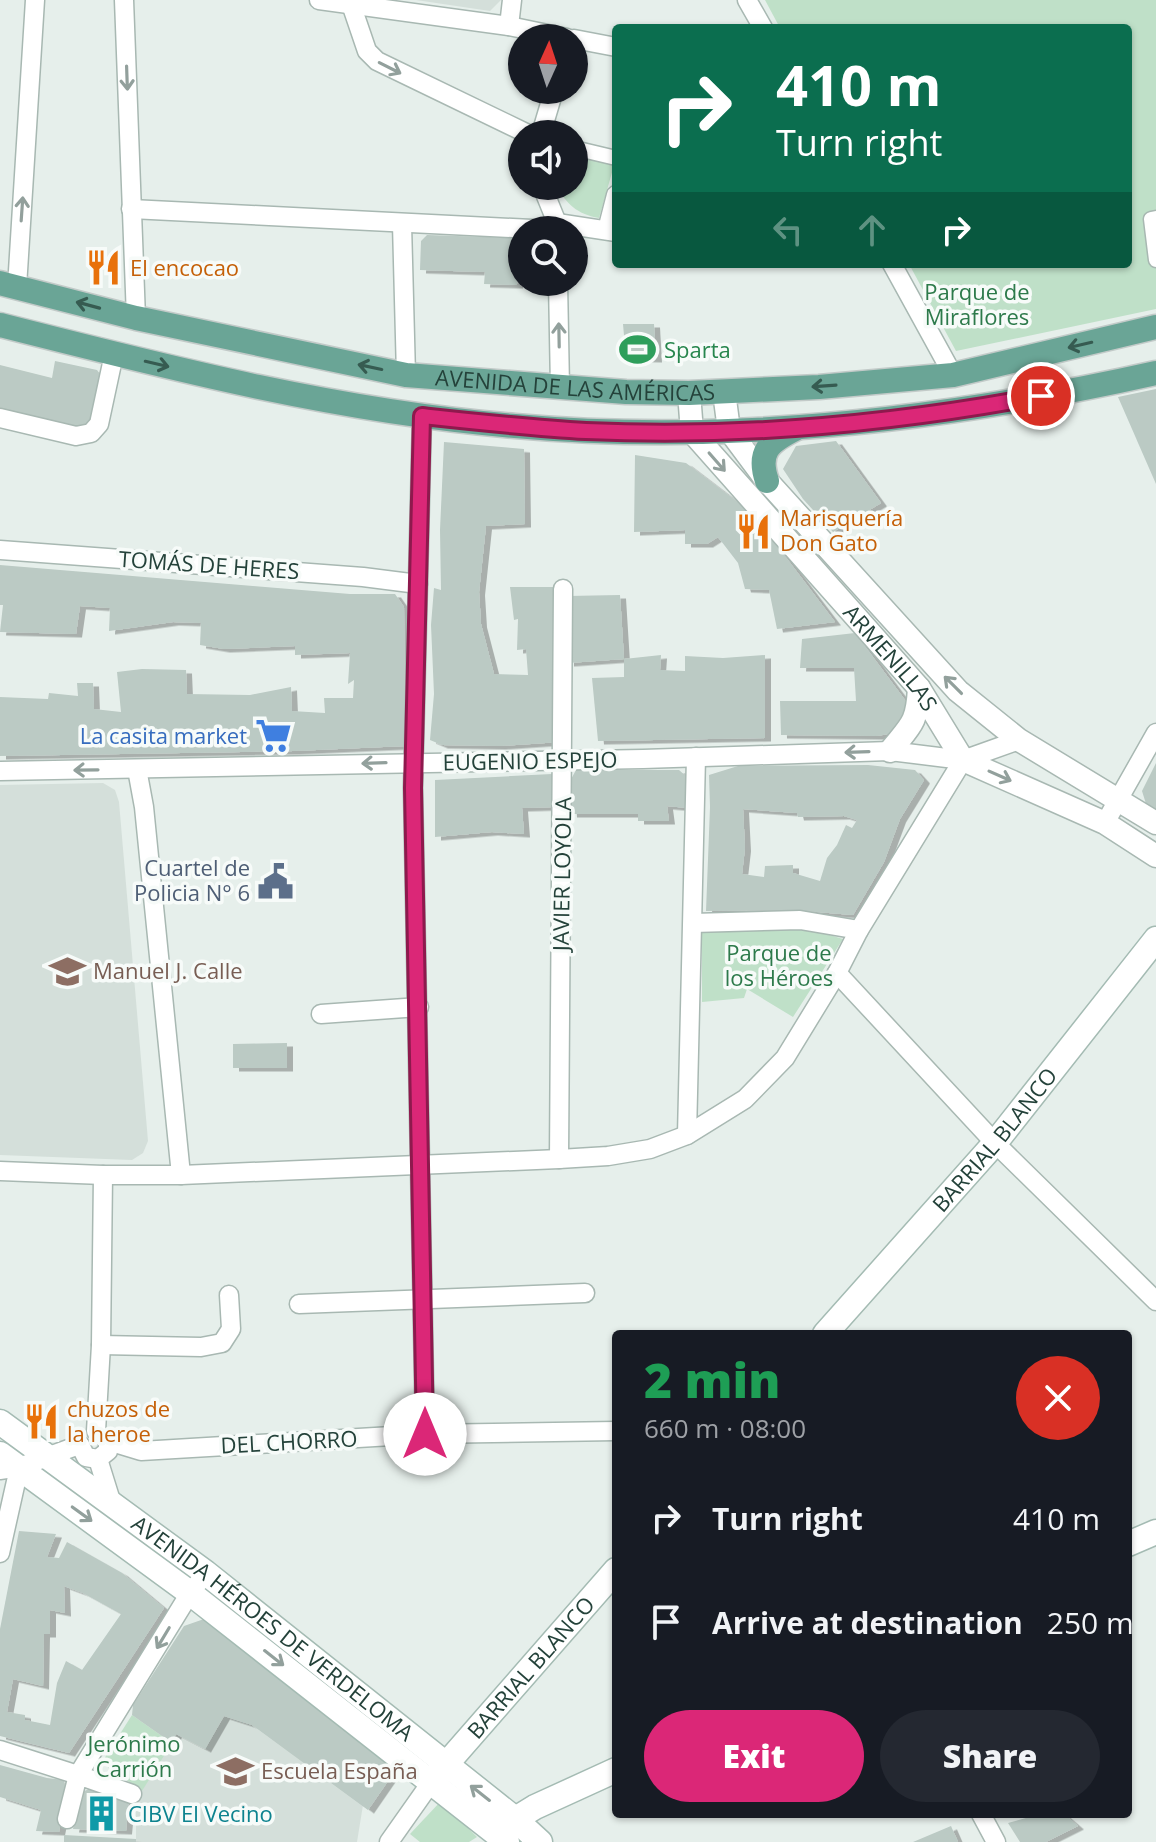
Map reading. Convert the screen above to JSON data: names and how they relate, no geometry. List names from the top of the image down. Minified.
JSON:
{"streets":{"main road":["AVENIDA DE LAS AMÉRICAS","BARRIAL BLANCO","AVENIDA HÉROES DE VERDELOMA"],"street":["TOMÁS DE HERES","ARMENILLAS","EUGENIO ESPEJO","JAVIER LOYOLA","DEL CHORRO"]},"crossings":[["AVENIDA DE LAS AMÉRICAS","ARMENILLAS"],["ARMENILLAS","EUGENIO ESPEJO"],["EUGENIO ESPEJO","JAVIER LOYOLA"],["BARRIAL BLANCO","AVENIDA HÉROES DE VERDELOMA"]],"one_way":["EUGENIO ESPEJO"],"parks":["Parque de Miraflores","Parque de los Héroes","Jerónimo Carrión"],"places":{"restaurant":["El encocao","Marisquería Don Gato","chuzos de la heroe"],"sports":["Sparta"],"supermarket":["La casita market"],"public building":["Cuartel de Policia N° 6"],"school or university":["Manuel J. Calle","Escuela España"],"building":["CIBV El Vecino"]},"north":"top","page":{"turn":["410 m","Turn right"],"heading":["2 min","660 m · 08:00"],"list":[{"name":"Turn right","value":"410 m"},{"name":"Arrive at destination","value":"250 m"}],"buttons":["Exit","Share"]}}
